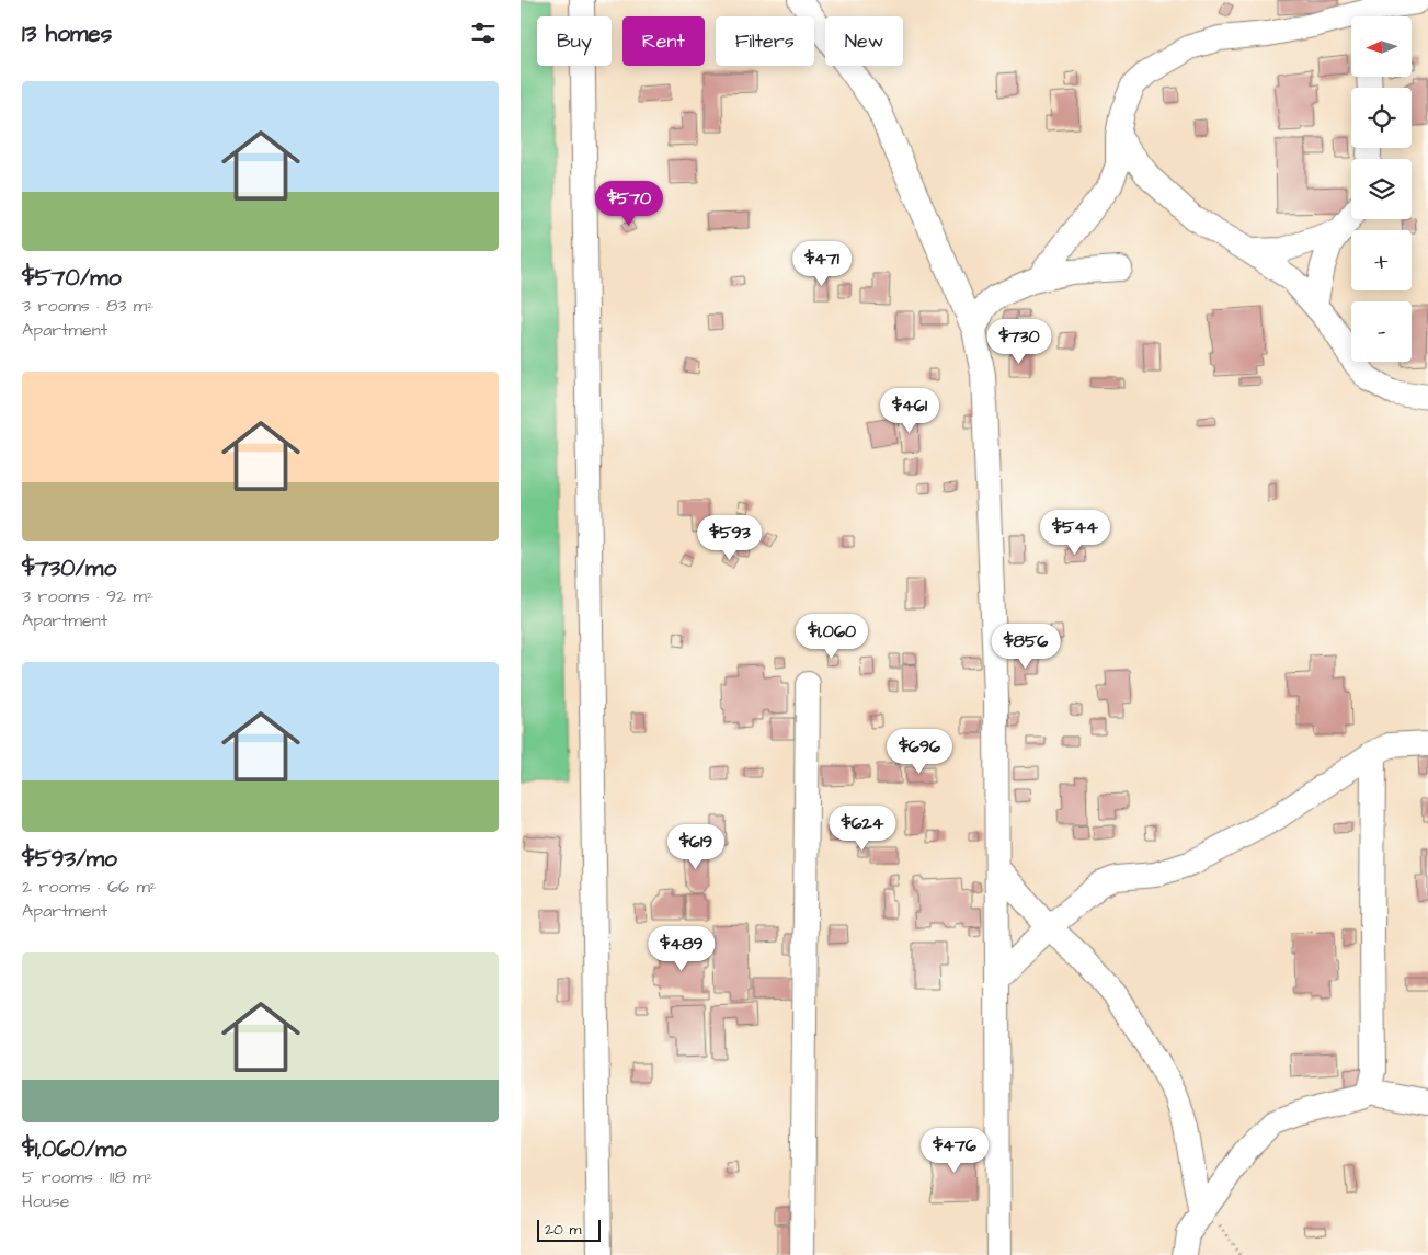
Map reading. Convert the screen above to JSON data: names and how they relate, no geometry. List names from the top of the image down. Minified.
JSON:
{"scale_bar":"20 m","north":"left","page":{"heading":"13 homes","map_buttons":["+","−"],"chip":["Buy","Rent","Filters","New"],"list":[{"name":"$570/mo","note":"3 rooms · 83 m² · Apartment"},{"name":"$730/mo","note":"3 rooms · 92 m² · Apartment"},{"name":"$593/mo","note":"2 rooms · 66 m² · Apartment"},{"name":"$1,060/mo","note":"5 rooms · 118 m² · House"}],"price":["$570","$471","$730","$461","$544","$593","$1,060","$856","$696","$624","$619","$489","$476"],"scale":"20 m"}}
